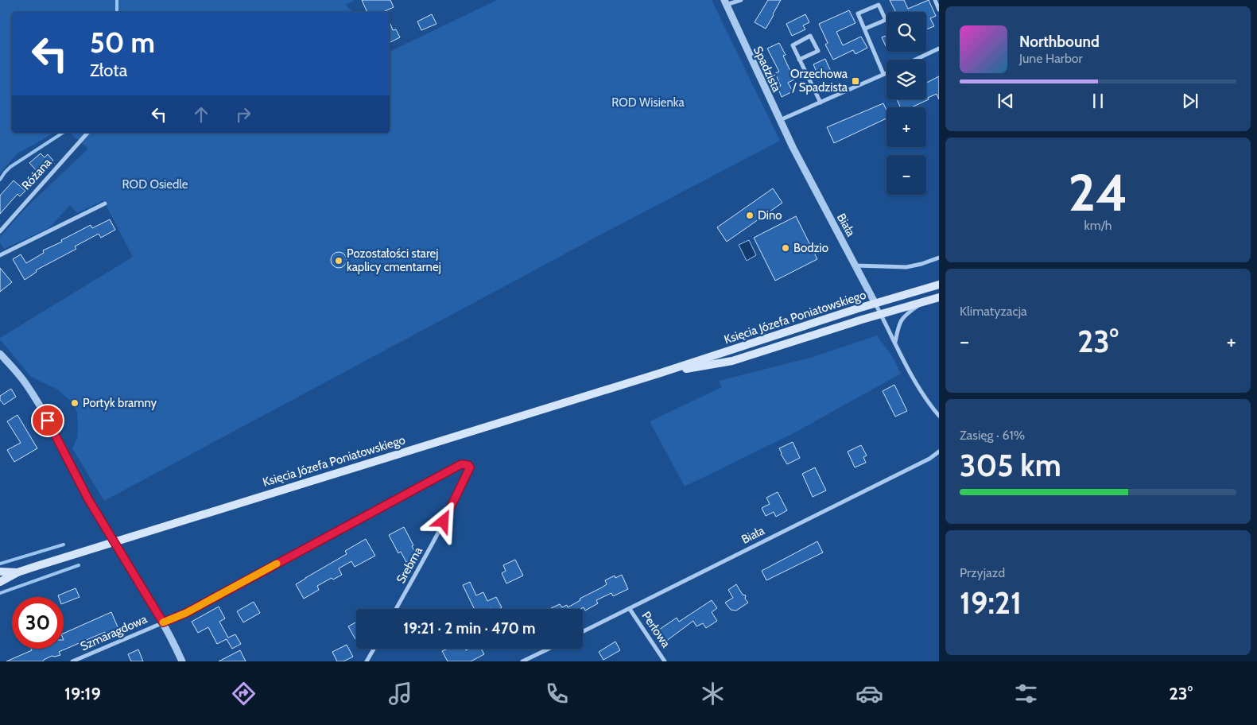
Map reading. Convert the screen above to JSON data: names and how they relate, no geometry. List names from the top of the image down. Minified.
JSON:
{"streets":{"main road":["Księcia Józefa Poniatowskiego"],"street":["Spadzista","Różana","Biała","Srebrna","Perłowa","Szmaragdowa"]},"crossings":[["Spadzista","Biała"],["Biała","Księcia Józefa Poniatowskiego"],["Biała","Perłowa"],["Srebrna","Szmaragdowa"]],"parks":["ROD Wisienka","ROD Osiedle"],"places":{"transit":["Orzechowa / Spadzista"],"other":["Dino","Bodzio","Pozostałości starej kaplicy cmentarnej","Portyk bramny"]},"page":{"map_buttons":["+","−"],"turn":["50 m","Złota"],"song":["Northbound","June Harbor"],"tile":[["24","km/h"],"Klimatyzacja",["Zasięg · 61%","305 km"],["Przyjazd","19:21"]],"heat":["−","23°","+"],"limit":"30","trip":"19:21 · 2 min · 470 m","tabs":["19:19","23°"]}}
